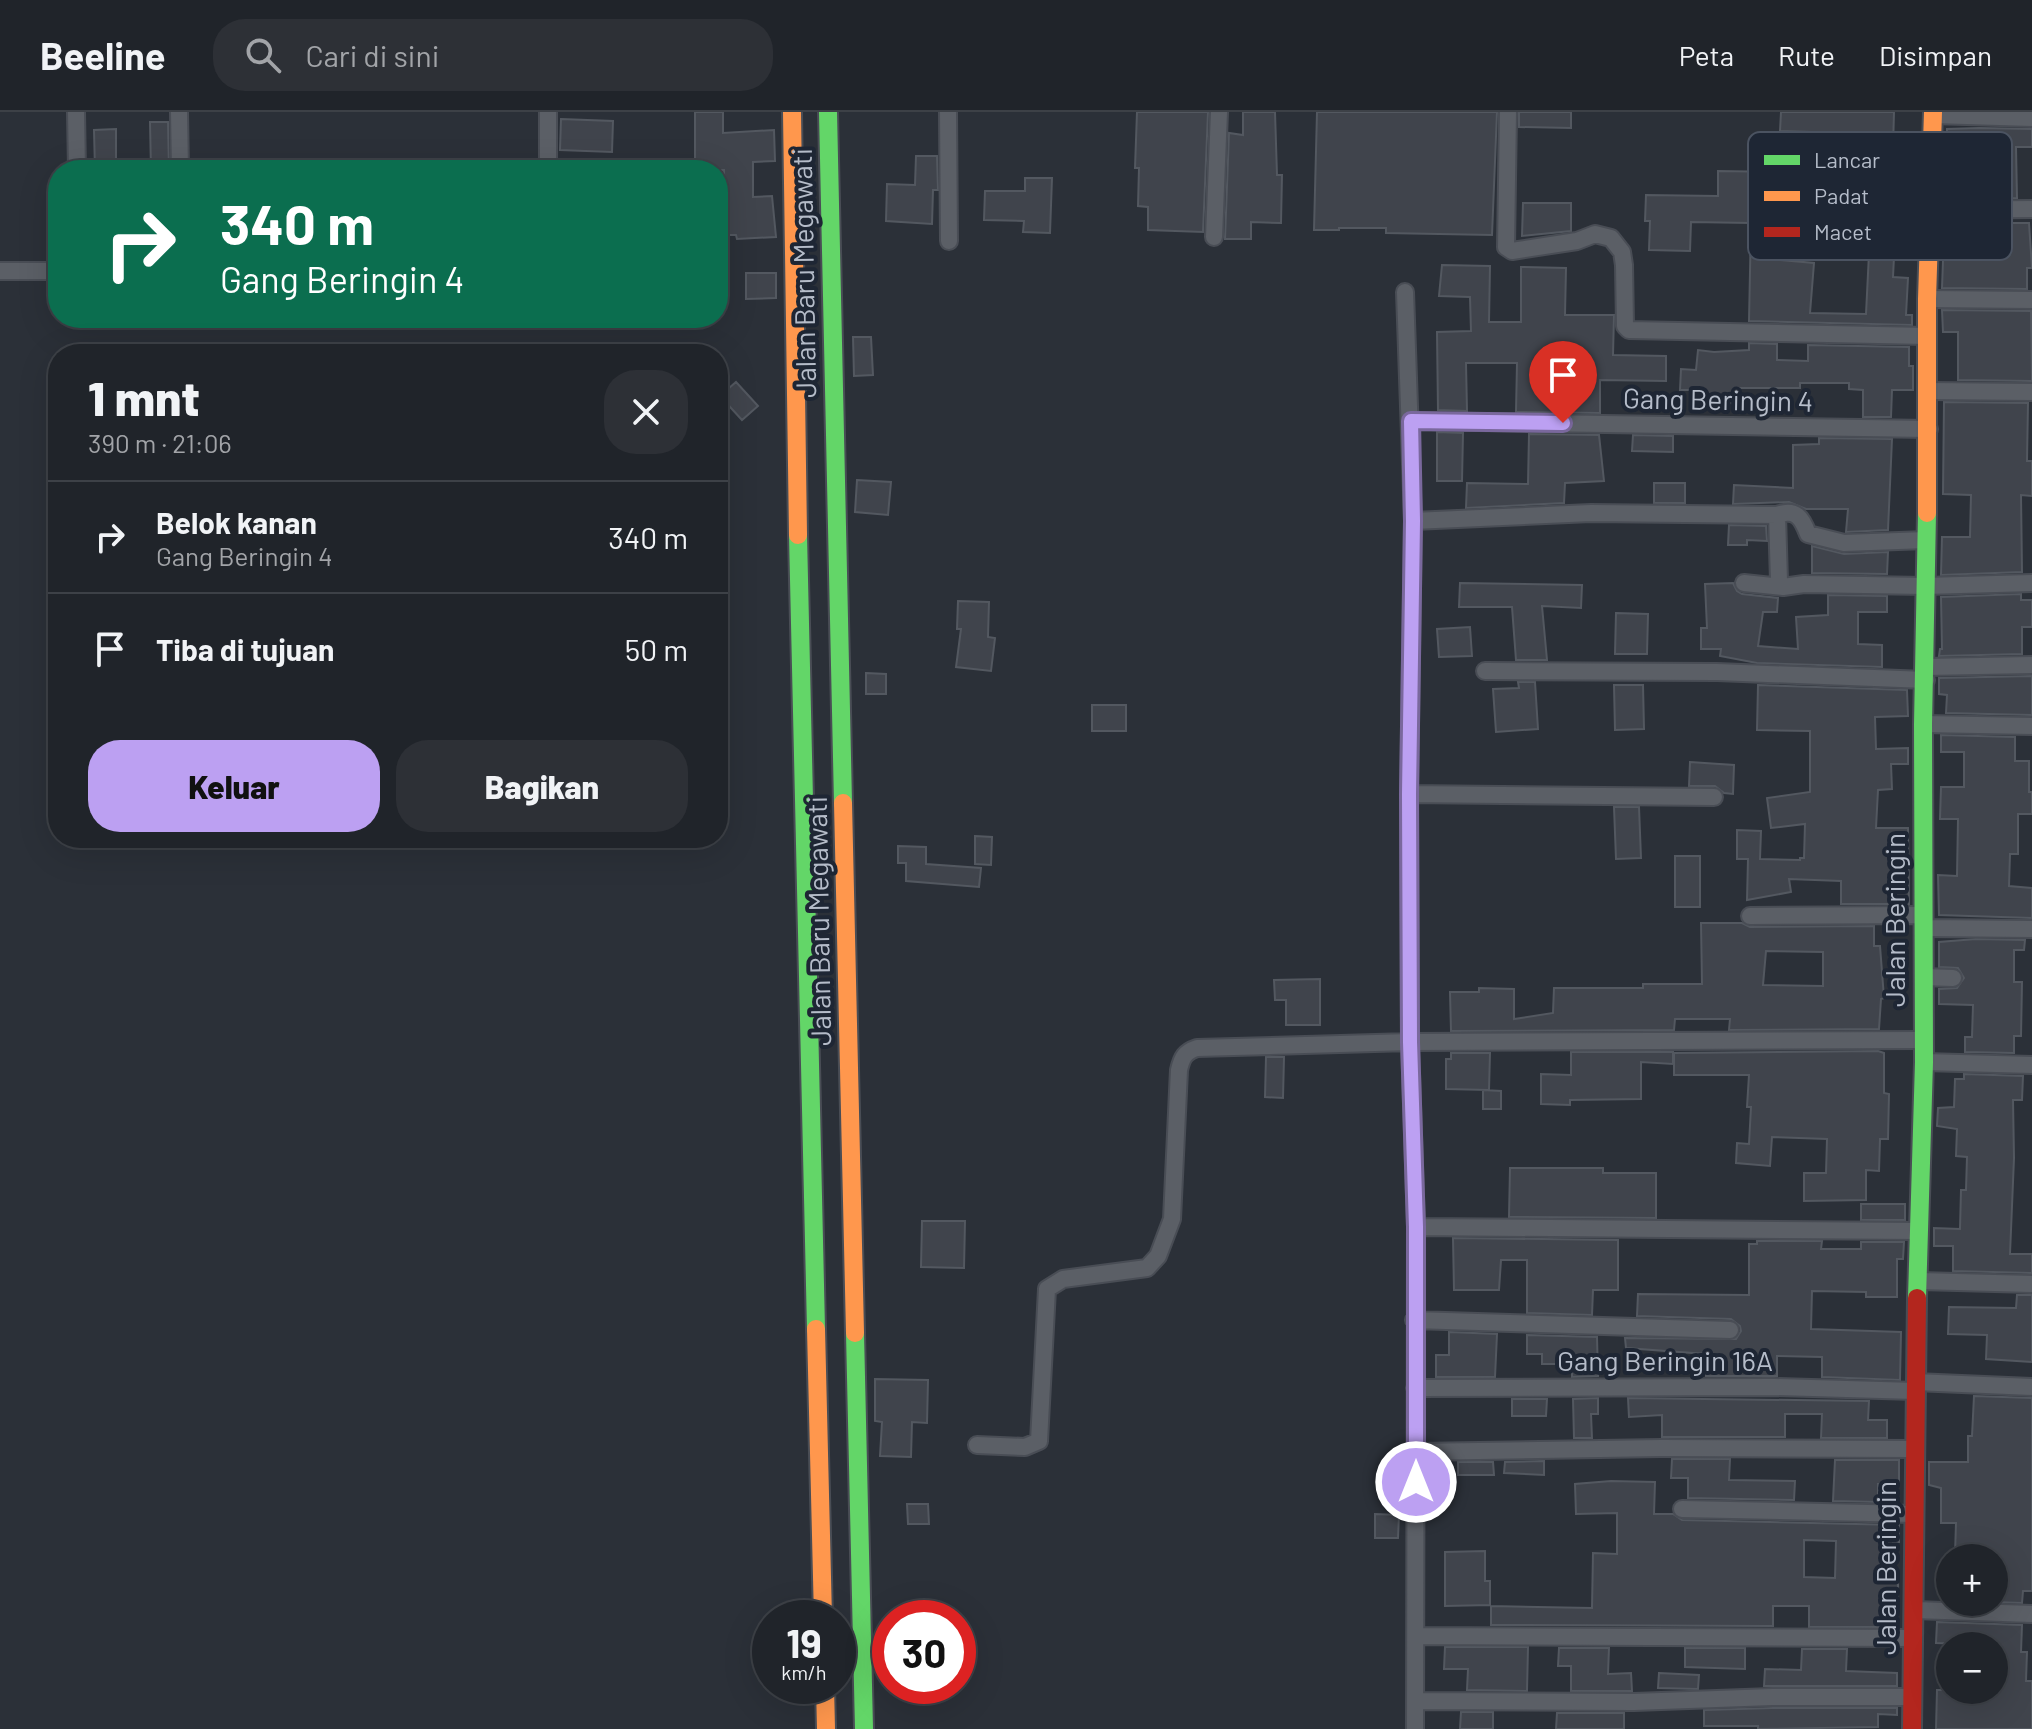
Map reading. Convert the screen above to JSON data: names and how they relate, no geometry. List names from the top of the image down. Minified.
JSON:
{"streets":{"main road":["Jalan Baru Megawati","Jalan Beringin"],"street":["Gang Beringin 4","Gang Beringin 16A"]},"crossings":[["Gang Beringin 4","Jalan Beringin"],["Jalan Beringin","Gang Beringin 16A"]],"legend":["Lancar","Padat","Macet"],"page":{"header":"Beeline","search":"Cari di sini","nav":["Peta","Rute","Disimpan"],"turn":["340 m","Gang Beringin 4"],"heading":["1 mnt","390 m · 21:06"],"list":[{"name":"Belok kanan","note":"Gang Beringin 4","value":"340 m"},{"name":"Tiba di tujuan","value":"50 m"}],"buttons":["Keluar","Bagikan"],"map_buttons":["+","−"],"speed":"19 km/h","limit":"30"}}
